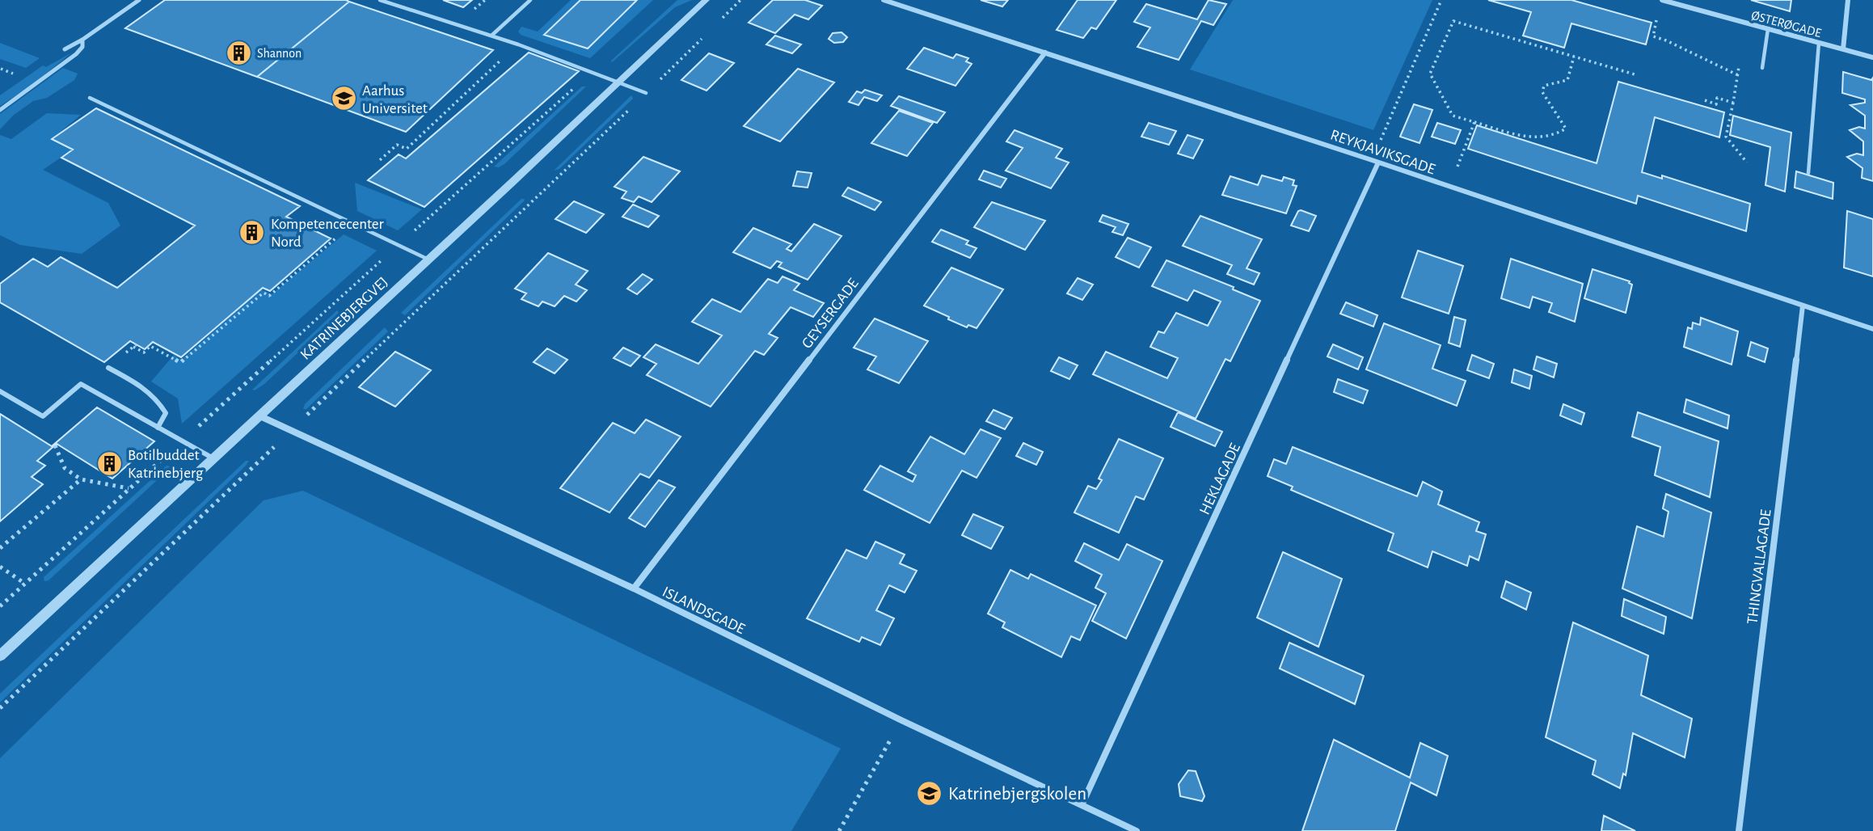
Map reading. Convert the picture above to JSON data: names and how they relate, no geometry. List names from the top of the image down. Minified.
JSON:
{"streets":{"street":["ØSTERØGADE","REYKJAVIKSGADE","GEYSERGADE","KATRINEBJERGVEJ","HEKLAGADE","THINGVALLAGADE","ISLANDSGADE"]},"crossings":[["REYKJAVIKSGADE","GEYSERGADE"],["REYKJAVIKSGADE","HEKLAGADE"],["REYKJAVIKSGADE","THINGVALLAGADE"],["GEYSERGADE","ISLANDSGADE"],["KATRINEBJERGVEJ","ISLANDSGADE"],["HEKLAGADE","ISLANDSGADE"]],"places":{"building":["Shannon","Kompetencecenter Nord","Botilbuddet Katrinebjerg"],"school or university":["Aarhus Universitet","Katrinebjergskolen"]}}
